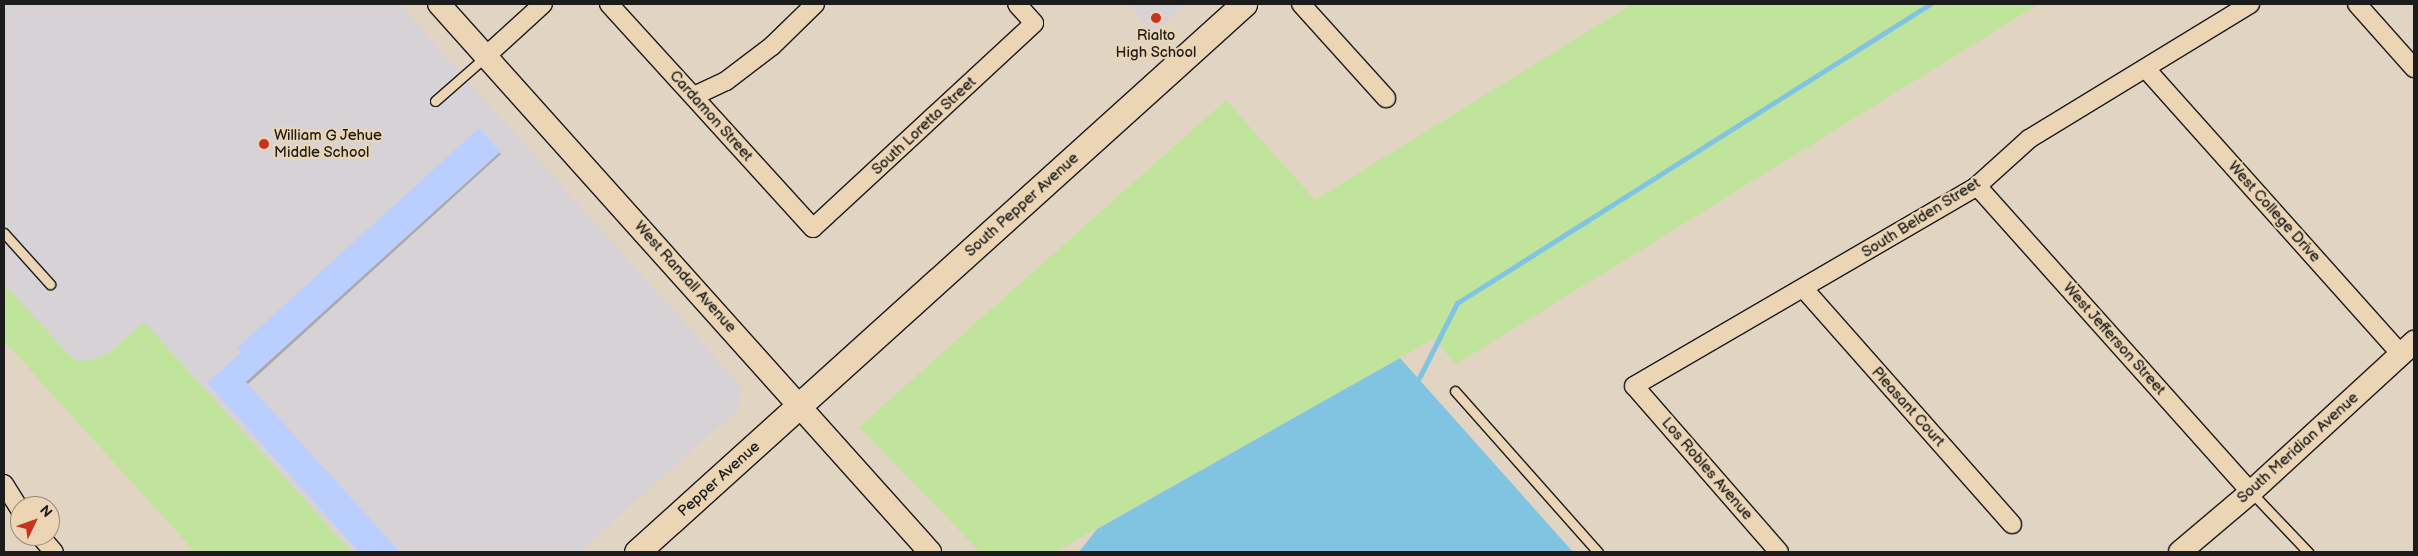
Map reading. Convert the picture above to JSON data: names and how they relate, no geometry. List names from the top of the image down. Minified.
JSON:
{"streets":{"main road":["South Pepper Avenue","Pepper Avenue"],"street":["Cardamon Street","South Loretta Street","West College Drive","South Belden Street","West Randall Avenue","West Jefferson Street","Pleasant Court","South Meridian Avenue","Los Robles Avenue"]},"crossings":[["Cardamon Street","South Loretta Street"],["South Pepper Avenue","West Randall Avenue"],["South Pepper Avenue","Pepper Avenue"],["West College Drive","South Belden Street"],["West College Drive","South Meridian Avenue"],["South Belden Street","West Jefferson Street"],["South Belden Street","Pleasant Court"],["South Belden Street","Los Robles Avenue"],["West Randall Avenue","Pepper Avenue"],["West Jefferson Street","South Meridian Avenue"]],"places":["Rialto High School","William G Jehue Middle School"],"north":"top right"}
